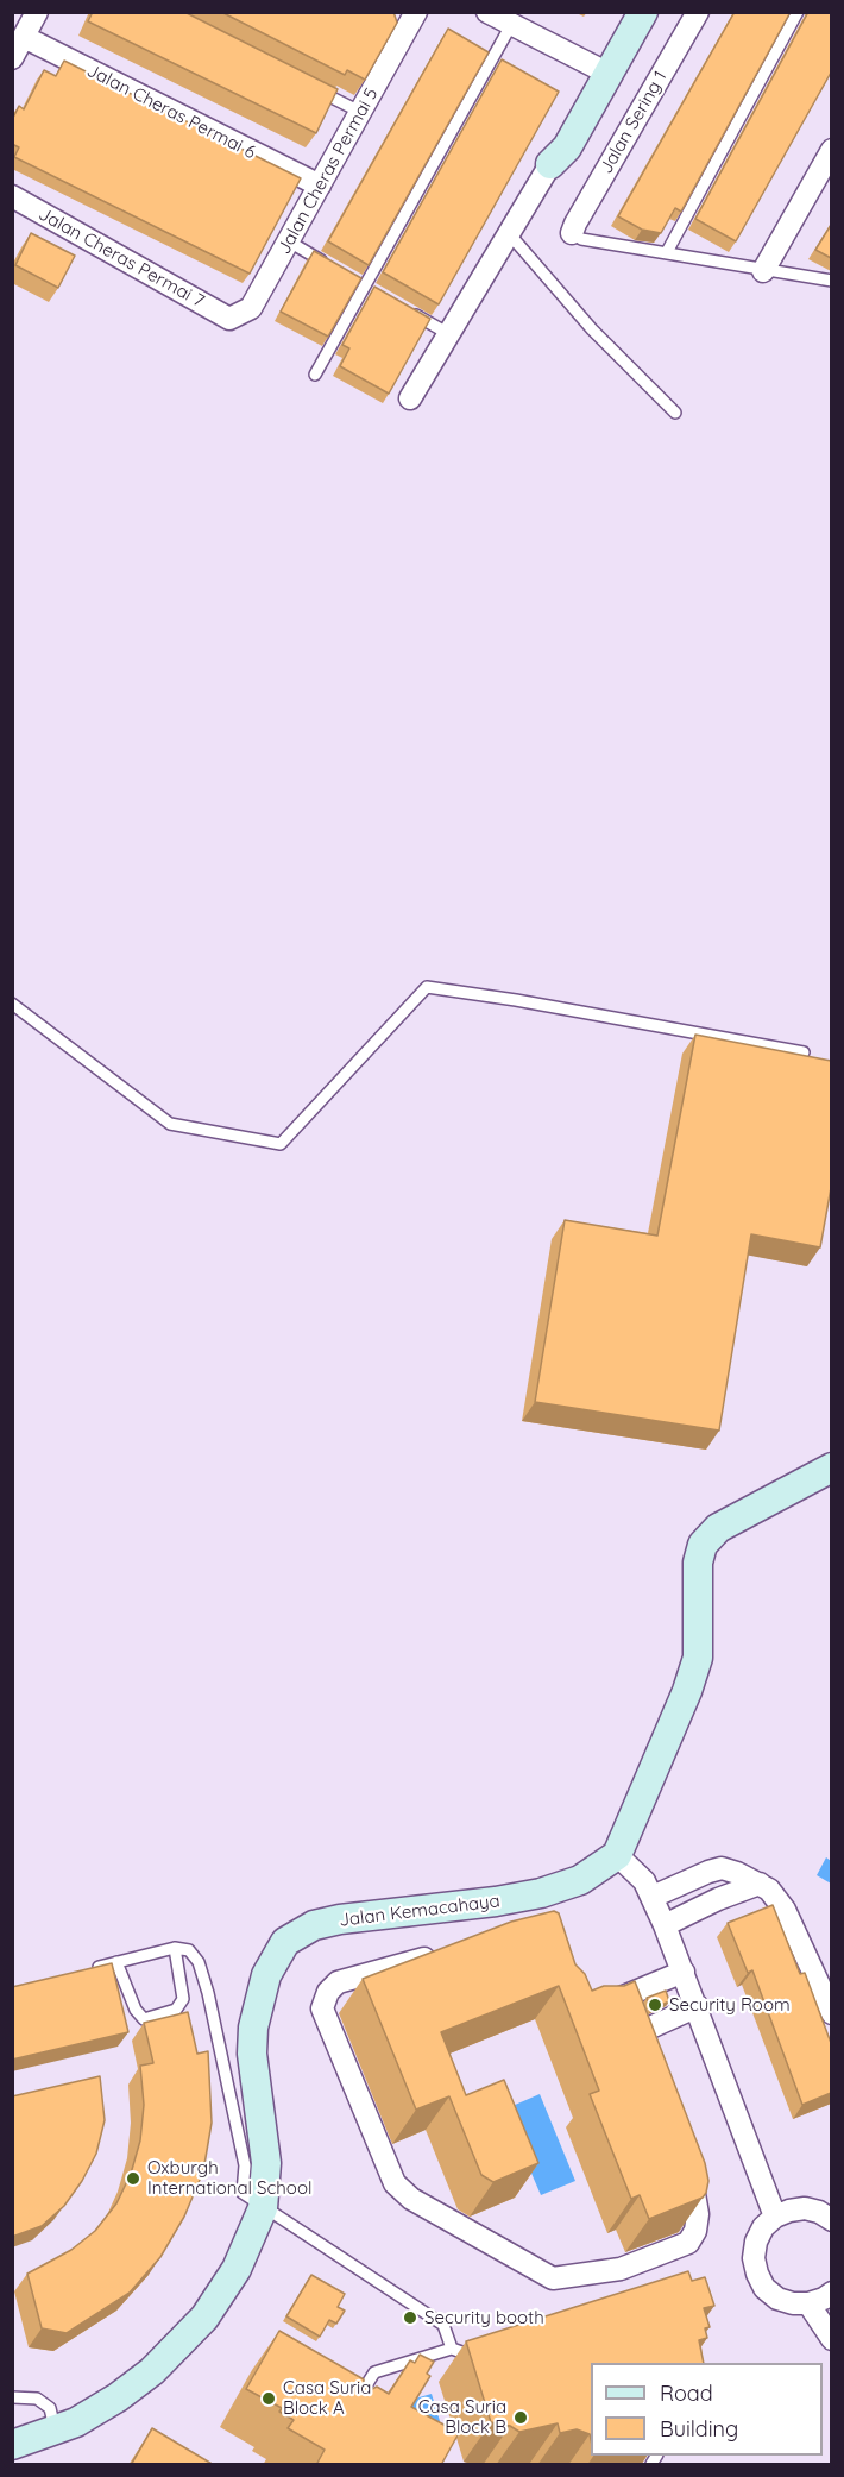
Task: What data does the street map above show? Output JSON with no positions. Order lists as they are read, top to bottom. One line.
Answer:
{"streets":{"street":["Jalan Cheras Permai 6","Jalan Sering 1","Jalan Cheras Permai 5","Jalan Cheras Permai 7","Jalan Kemacahaya"]},"crossings":[["Jalan Cheras Permai 6","Jalan Cheras Permai 5"],["Jalan Cheras Permai 5","Jalan Cheras Permai 7"]],"places":["Security Room","Oxburgh International School","Security booth","Casa Suria Block A","Casa Suria Block B"],"legend":["Road","Building"]}
